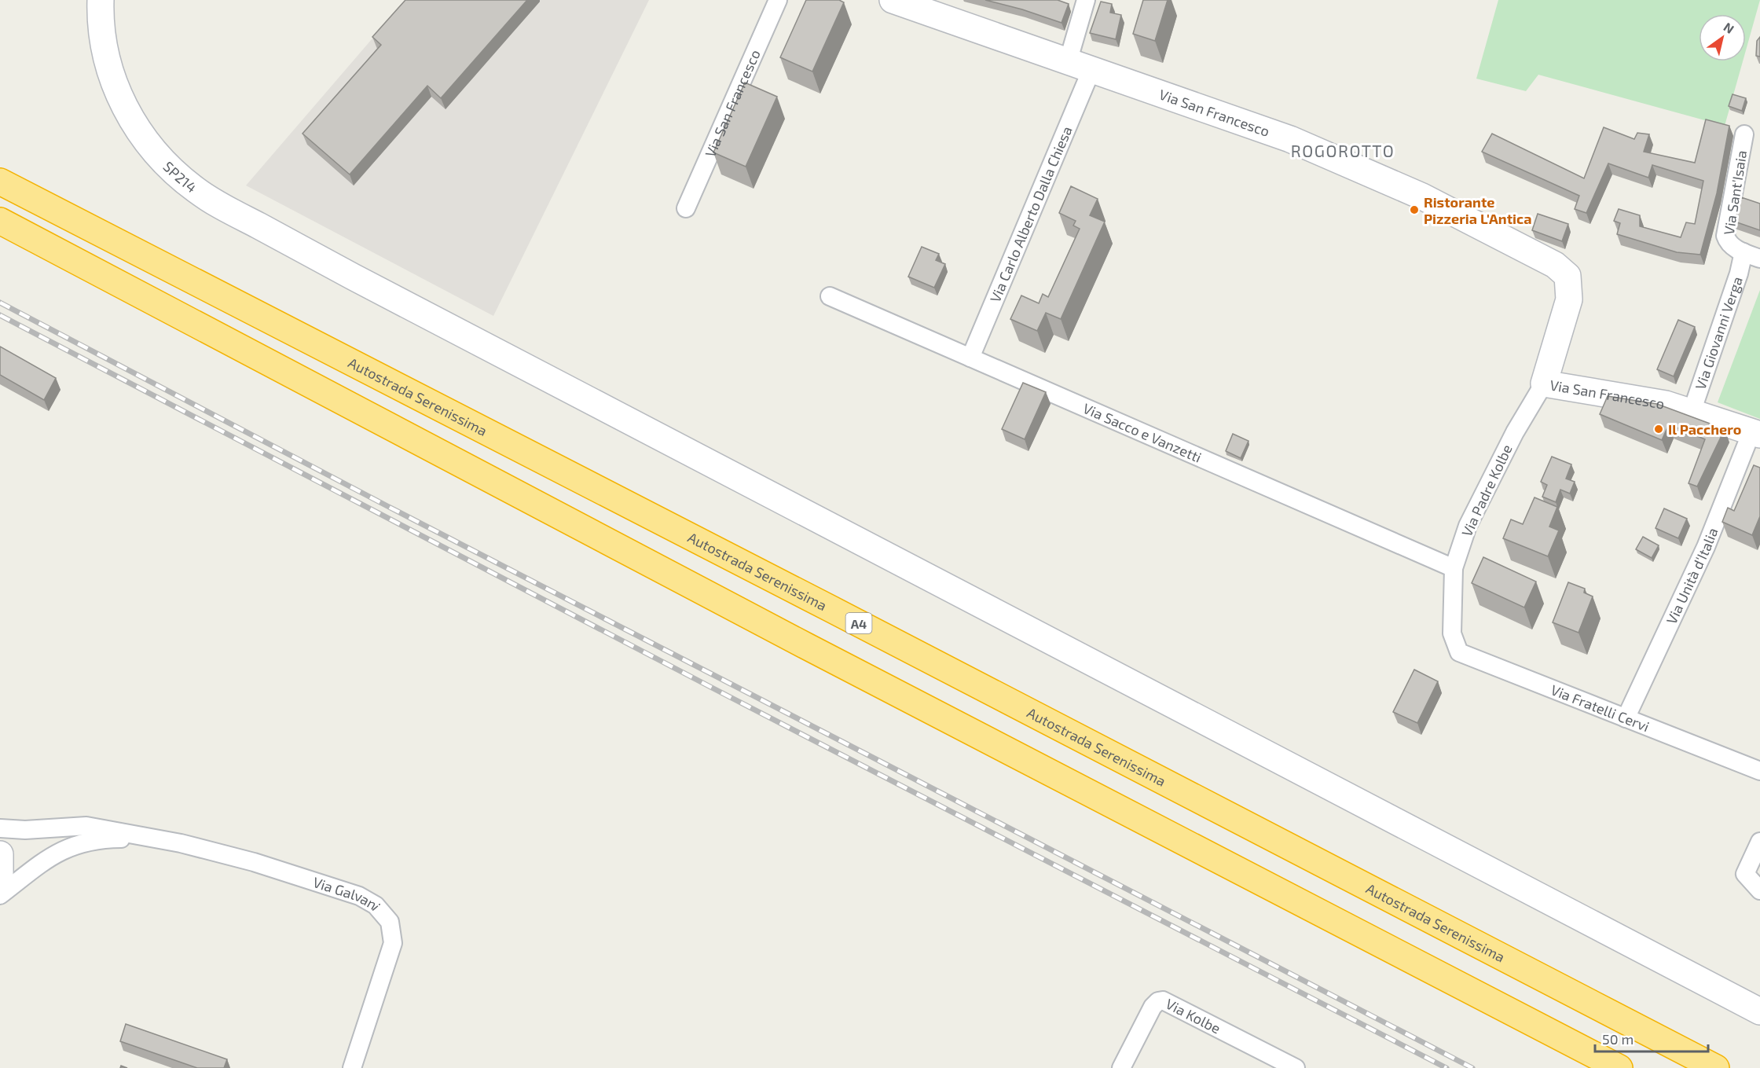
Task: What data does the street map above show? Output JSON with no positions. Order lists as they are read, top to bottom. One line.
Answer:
{"streets":{"highway":["Autostrada Serenissima","A4"],"street":["Via San Francesco","SP214","Via Sant'Isaia","Via Carlo Alberto Dalla Chiesa","Via Giovanni Verga","Via Sacco e Vanzetti","Via Padre Kolbe","Via Unità d'Italia","Via Fratelli Cervi","Via Galvani","Via Kolbe"]},"crossings":[["Via San Francesco","Via Carlo Alberto Dalla Chiesa"],["Via San Francesco","Via Giovanni Verga"],["Via San Francesco","Via Padre Kolbe"],["Via San Francesco","Via Unità d'Italia"],["Via Sant'Isaia","Via Giovanni Verga"],["Via Carlo Alberto Dalla Chiesa","Via Sacco e Vanzetti"],["Via Sacco e Vanzetti","Via Padre Kolbe"],["Via Padre Kolbe","Via Fratelli Cervi"],["Via Unità d'Italia","Via Fratelli Cervi"]],"districts":["ROGOROTTO"],"places":["Ristorante Pizzeria L'Antica","Il Pacchero"],"scale_bar":"50 m","north":"top right"}
